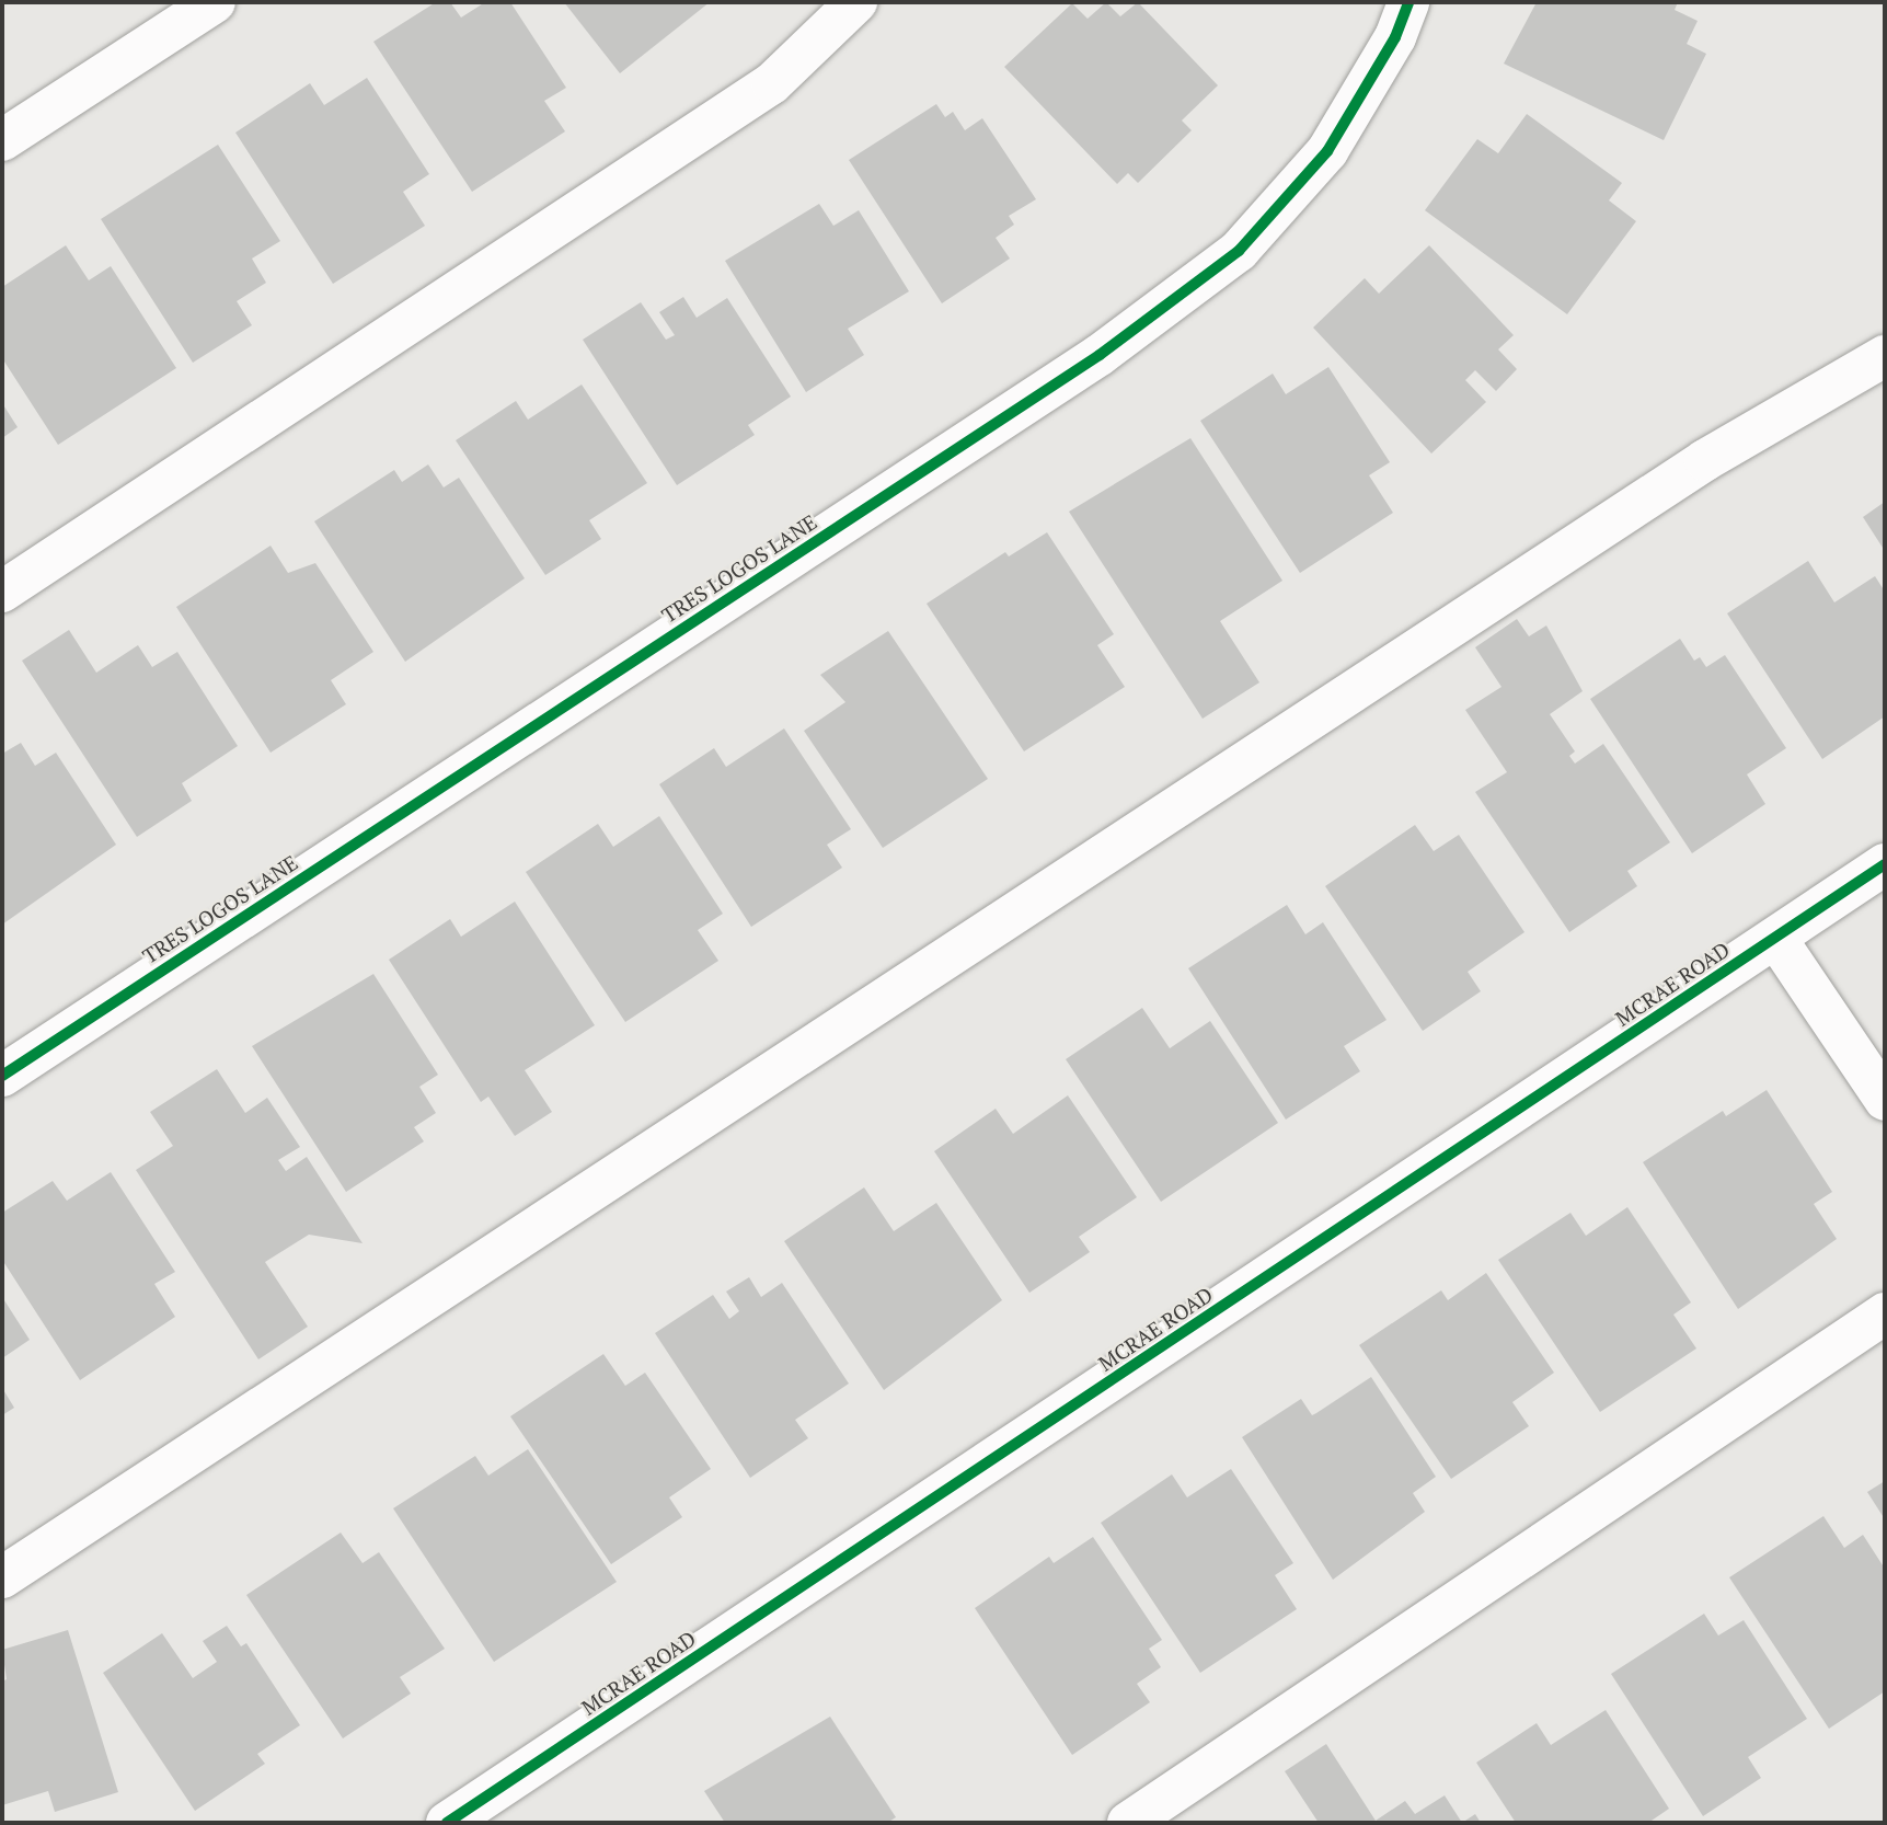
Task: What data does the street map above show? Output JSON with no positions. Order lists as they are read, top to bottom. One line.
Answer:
{"streets":{"street":["TRES LOGOS LANE","MCRAE ROAD"]}}
